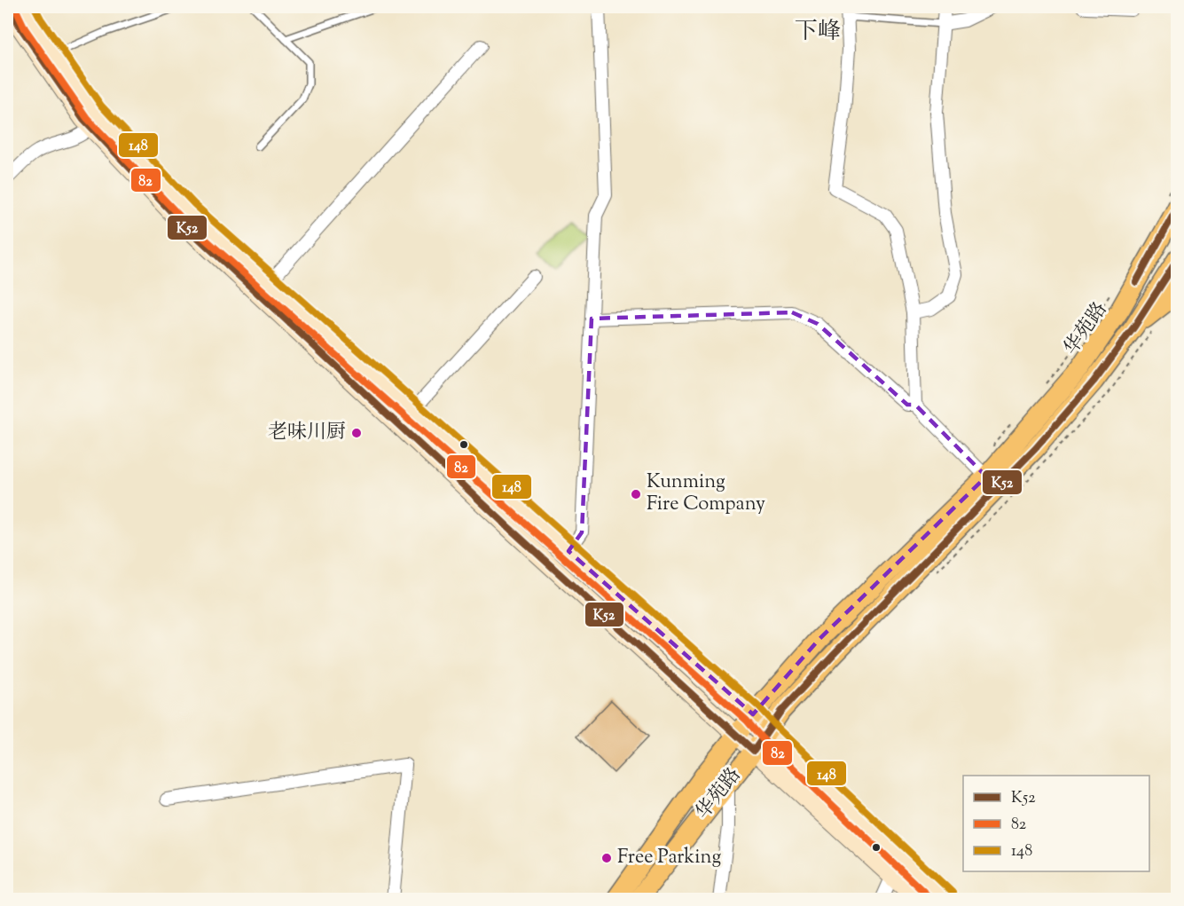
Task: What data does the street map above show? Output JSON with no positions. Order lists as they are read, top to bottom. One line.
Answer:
{"streets":{"main road":["华苑路"]},"districts":["下峰"],"places":["老味川厨","Kunming Fire Company","Free Parking"],"lines":["transit line K52","transit line 148","transit line 82"],"legend":["K52","82","148"]}
